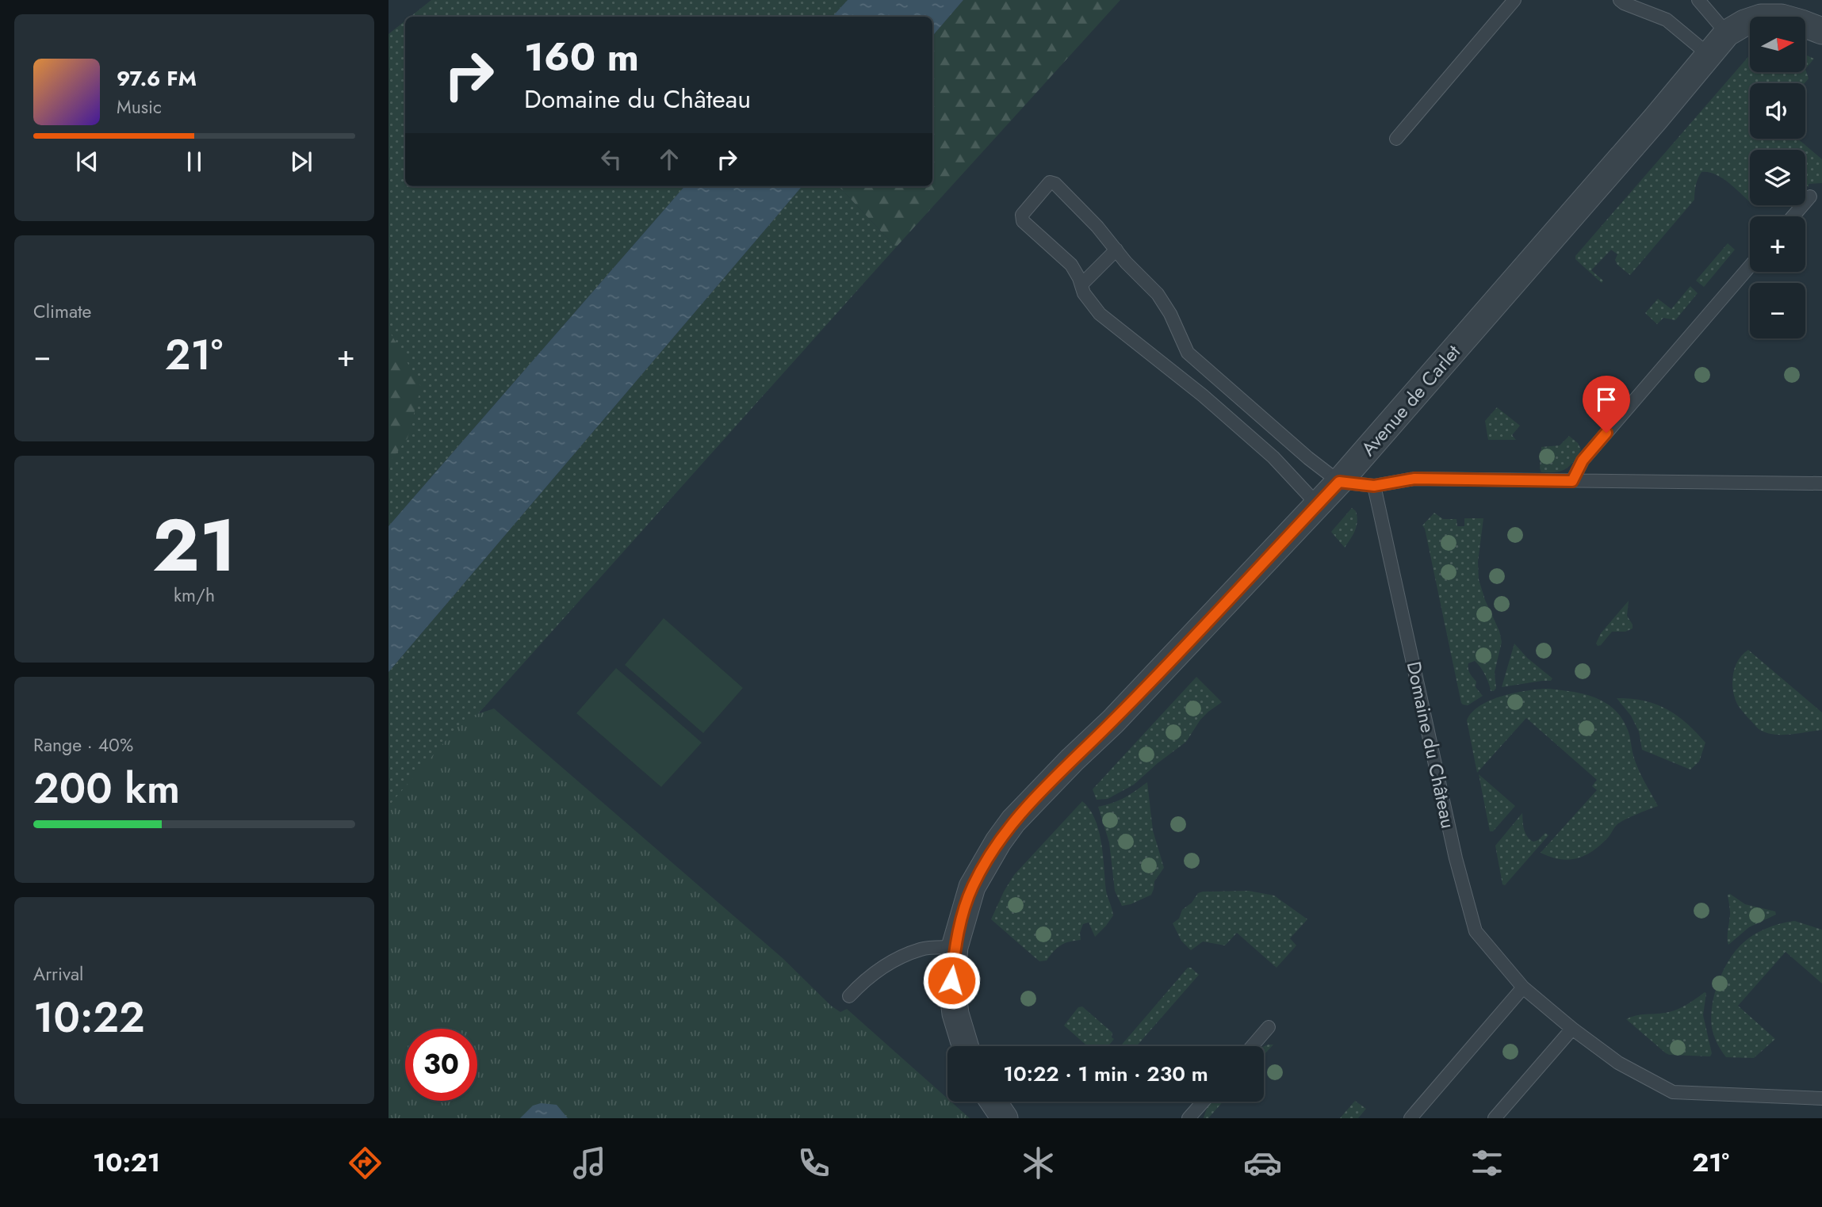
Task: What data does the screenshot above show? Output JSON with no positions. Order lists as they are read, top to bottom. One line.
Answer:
{"streets":{"street":["Avenue de Carlet"],"lane":["Domaine du Château"]},"north":"right","page":{"map_buttons":["+","−"],"turn":["160 m","Domaine du Château"],"song":["97.6 FM","Music"],"tile":["Climate",["21","km/h"],["Range · 40%","200 km"],["Arrival","10:22"]],"heat":["−","21°","+"],"limit":"30","trip":"10:22 · 1 min · 230 m","tabs":["10:21","21°"]}}
